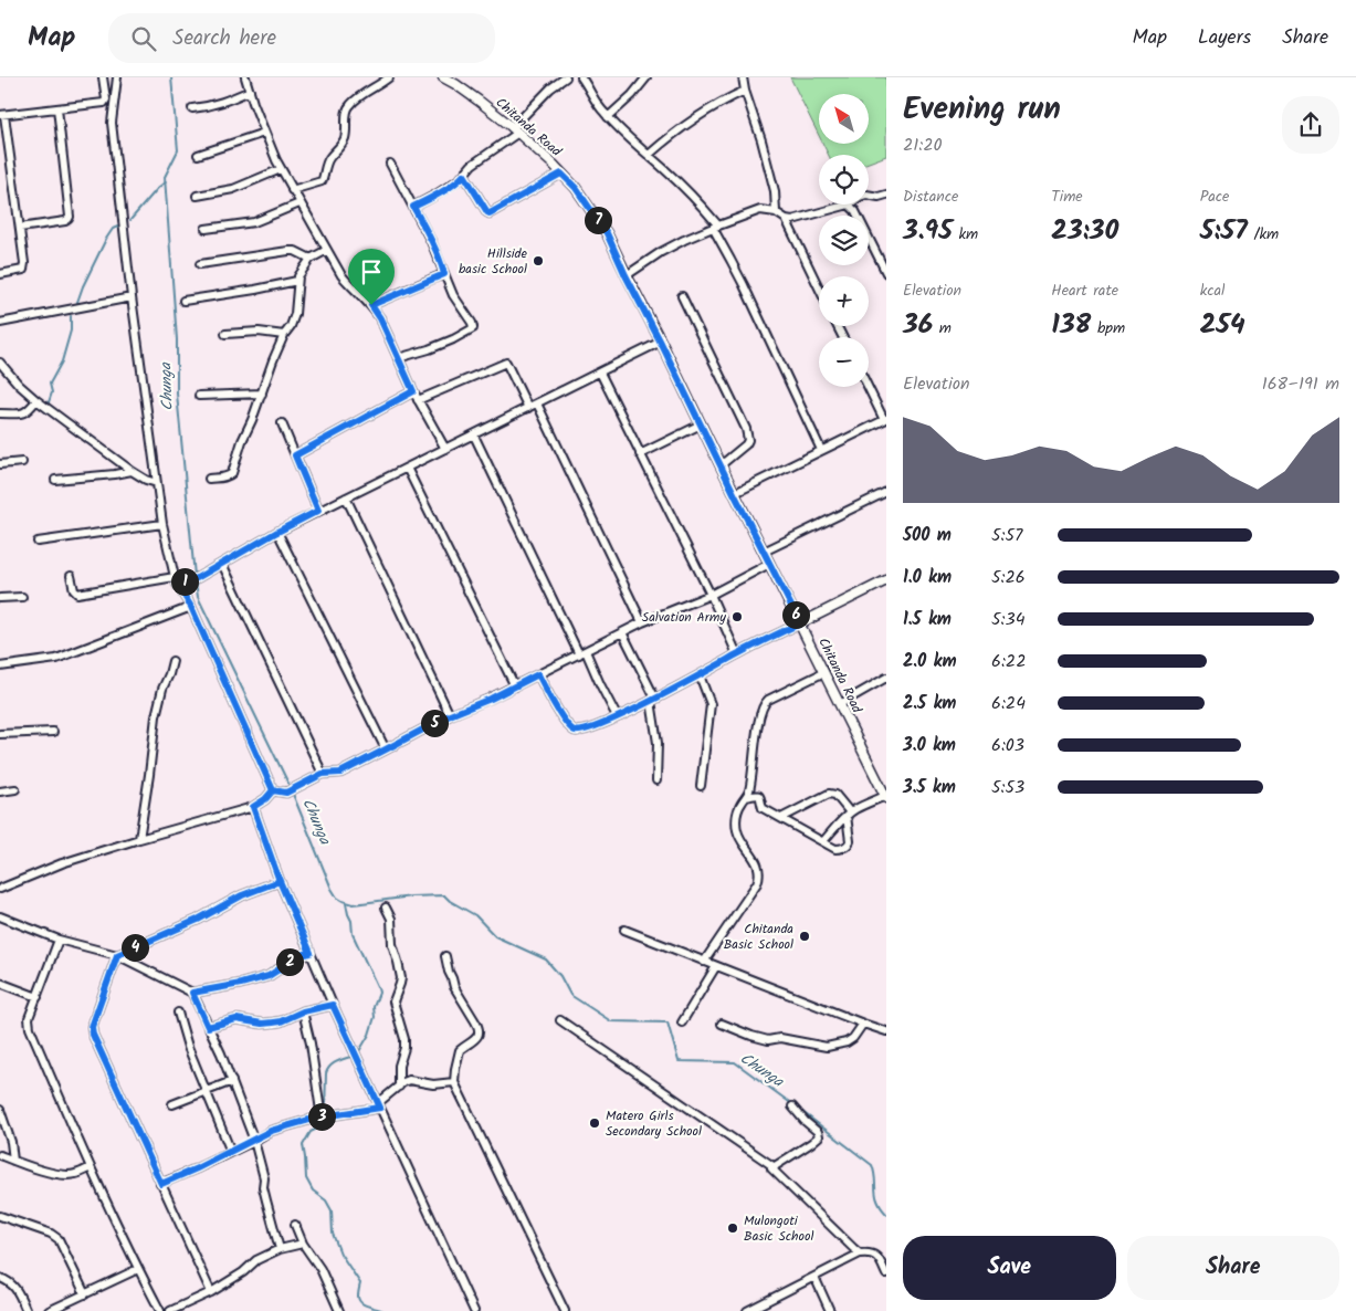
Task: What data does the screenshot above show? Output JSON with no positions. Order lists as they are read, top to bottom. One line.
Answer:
{"streets":{"street":["Chitanda Road"]},"water":["Chunga"],"places":["Hillside basic School","Salvation Army","Chitanda Basic School","Matero Girls Secondary School","Mulongoti Basic School"],"north":"top left","page":{"header":"Map","search":"Search here","nav":["Map","Layers","Share"],"heading":["Evening run","21:20"],"map_buttons":["+","−"],"stats":[["Distance","3.95 km"],["Time","23:30"],["Pace","5:57 /km"],["Elevation","36 m"],["Heart rate","138 bpm"],["kcal","254"]],"pins":["7","1","6","5","4","2","3"],"chart":["Elevation","168–191 m"],"list":[{"name":"500 m","note":"5:57"},{"name":"1.0 km","note":"5:26"},{"name":"1.5 km","note":"5:34"},{"name":"2.0 km","note":"6:22"},{"name":"2.5 km","note":"6:24"},{"name":"3.0 km","note":"6:03"},{"name":"3.5 km","note":"5:53"}],"buttons":["Save","Share"]}}
